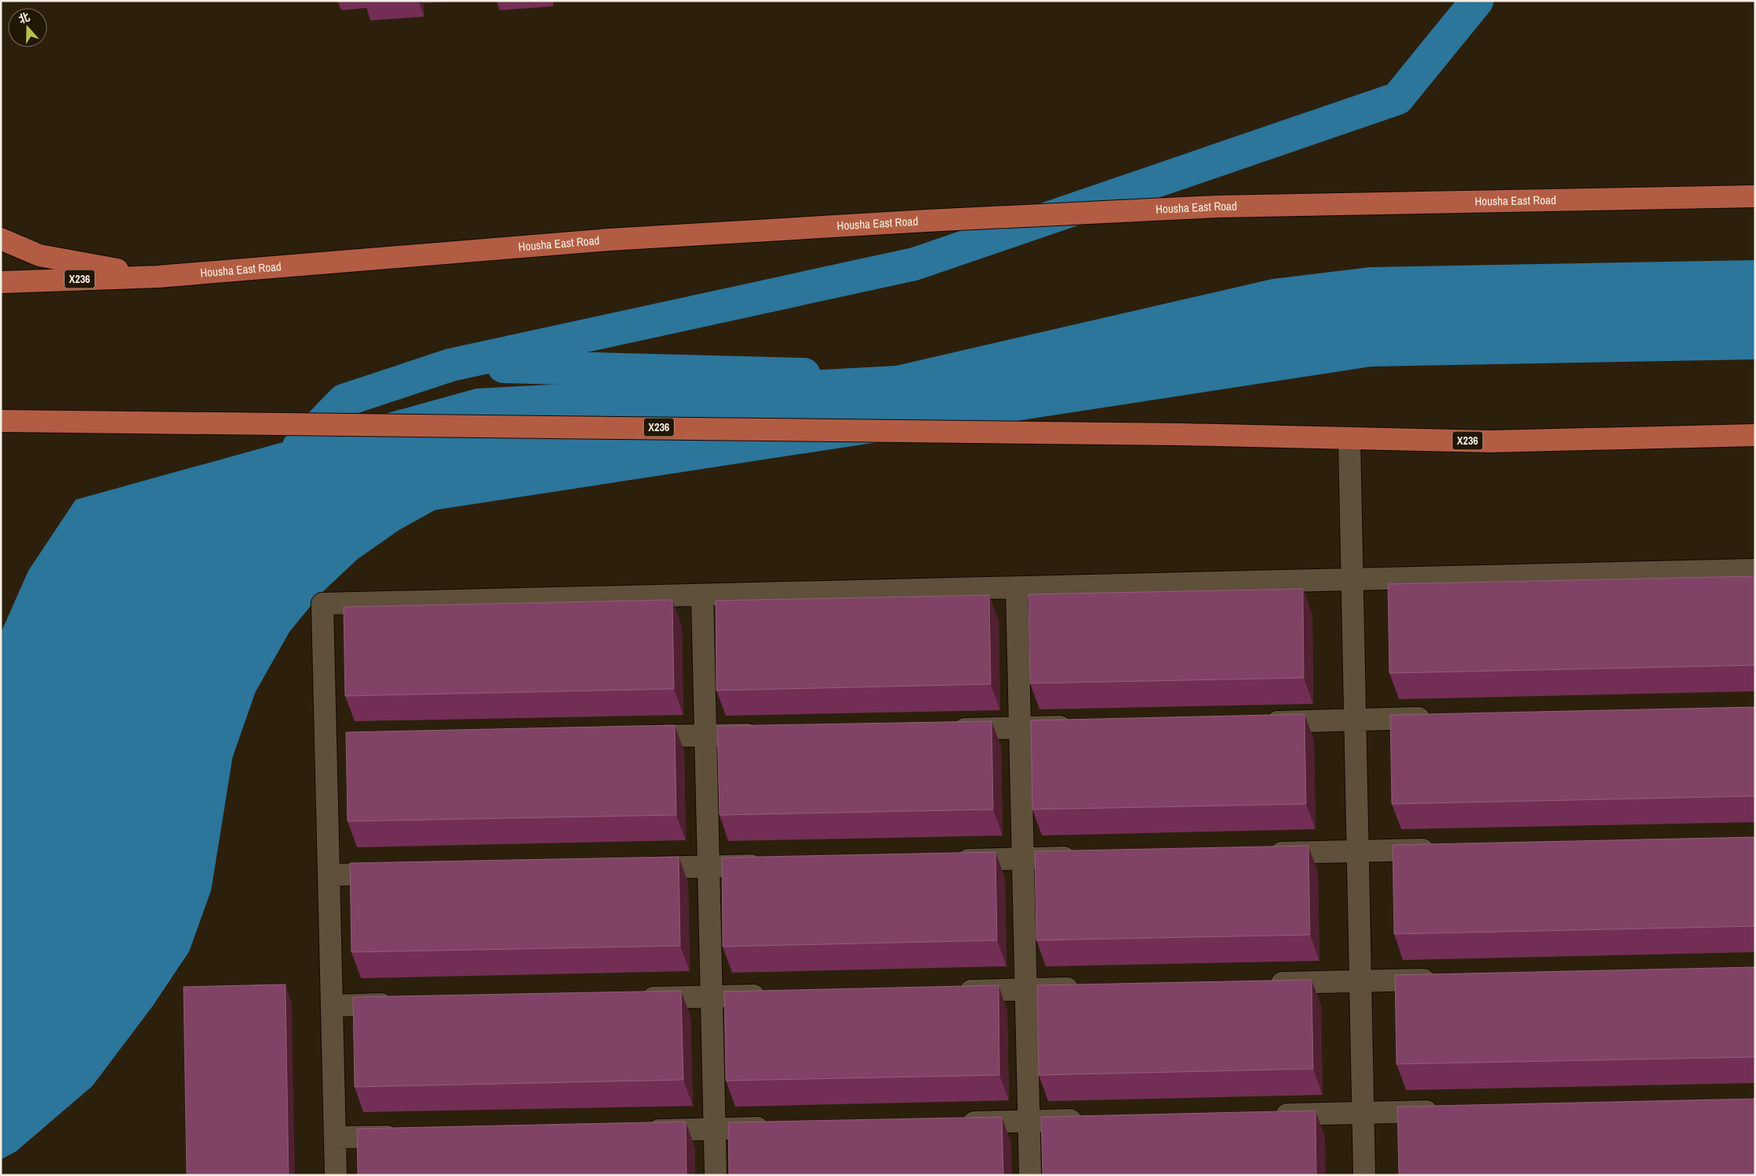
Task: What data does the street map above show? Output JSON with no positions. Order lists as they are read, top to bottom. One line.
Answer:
{"streets":{"main road":["Housha East Road","X236"]},"north":"top"}
